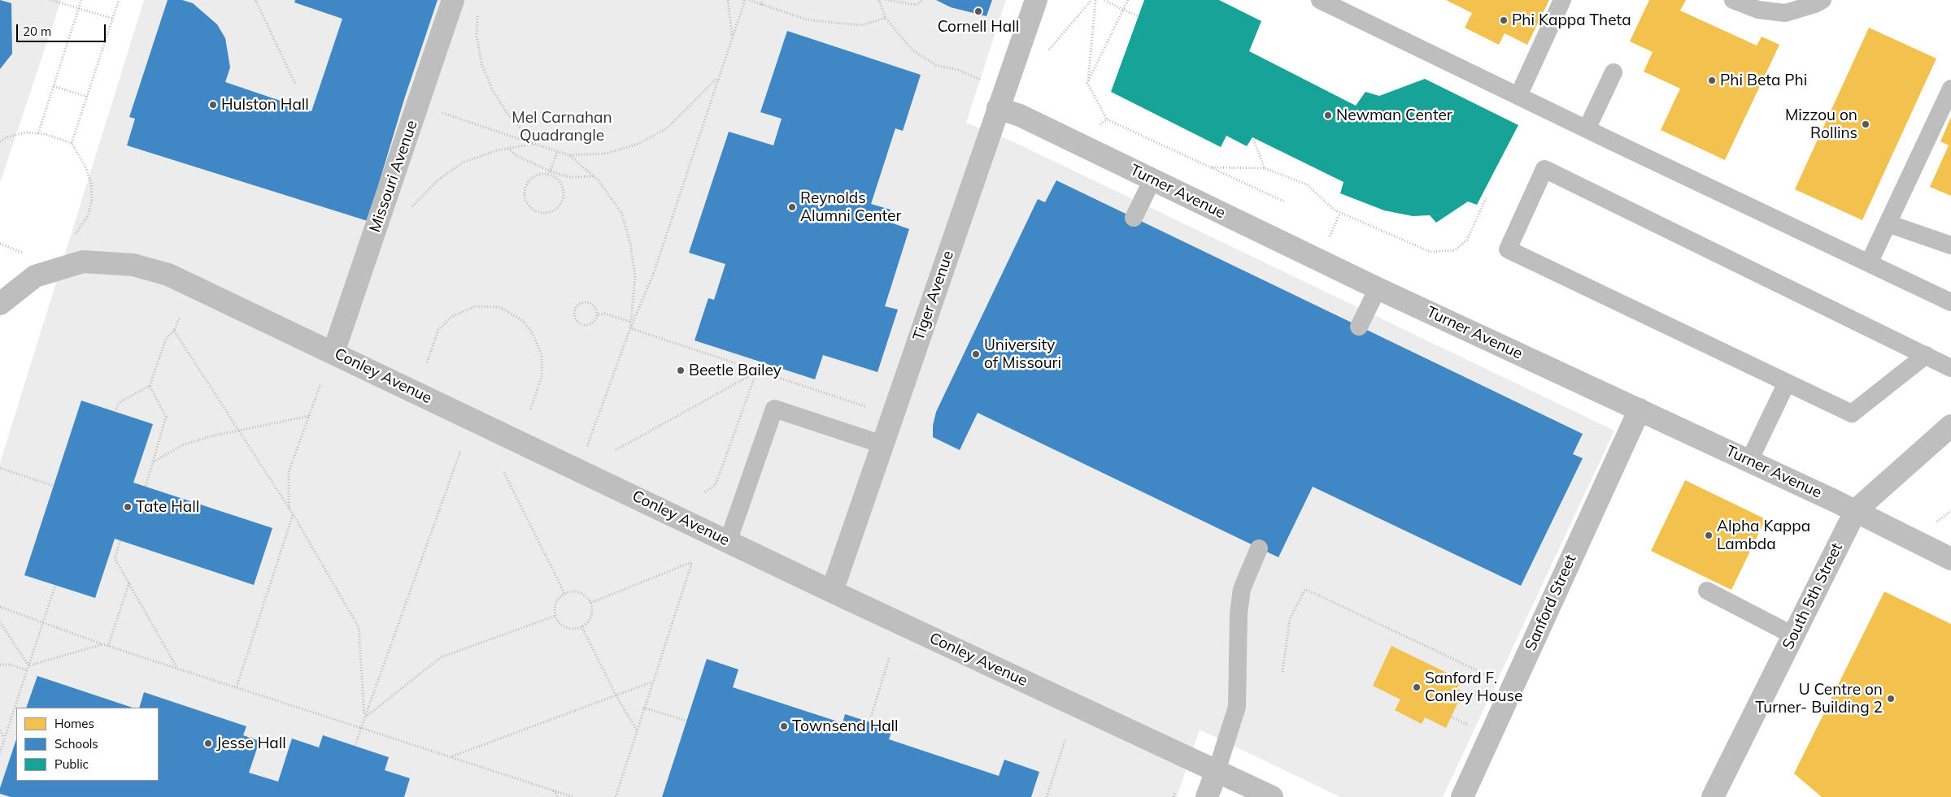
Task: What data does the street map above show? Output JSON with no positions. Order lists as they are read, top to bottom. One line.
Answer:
{"streets":{"street":["Missouri Avenue","Turner Avenue","Tiger Avenue","Conley Avenue","South 5th Street","Sanford Street"]},"crossings":[["Missouri Avenue","Conley Avenue"],["Turner Avenue","Tiger Avenue"],["Turner Avenue","South 5th Street"],["Turner Avenue","Sanford Street"],["Tiger Avenue","Conley Avenue"]],"parks":["Mel Carnahan Quadrangle"],"places":["Cornell Hall","Phi Kappa Theta","Phi Beta Phi","Hulston Hall","Newman Center","Mizzou on Rollins","Reynolds Alumni Center","University of Missouri","Beetle Bailey","Tate Hall","Alpha Kappa Lambda","Sanford F. Conley House","U Centre on Turner- Building 2","Townsend Hall","Jesse Hall"],"legend":["Homes","Schools","Public"],"scale_bar":"20 m"}
